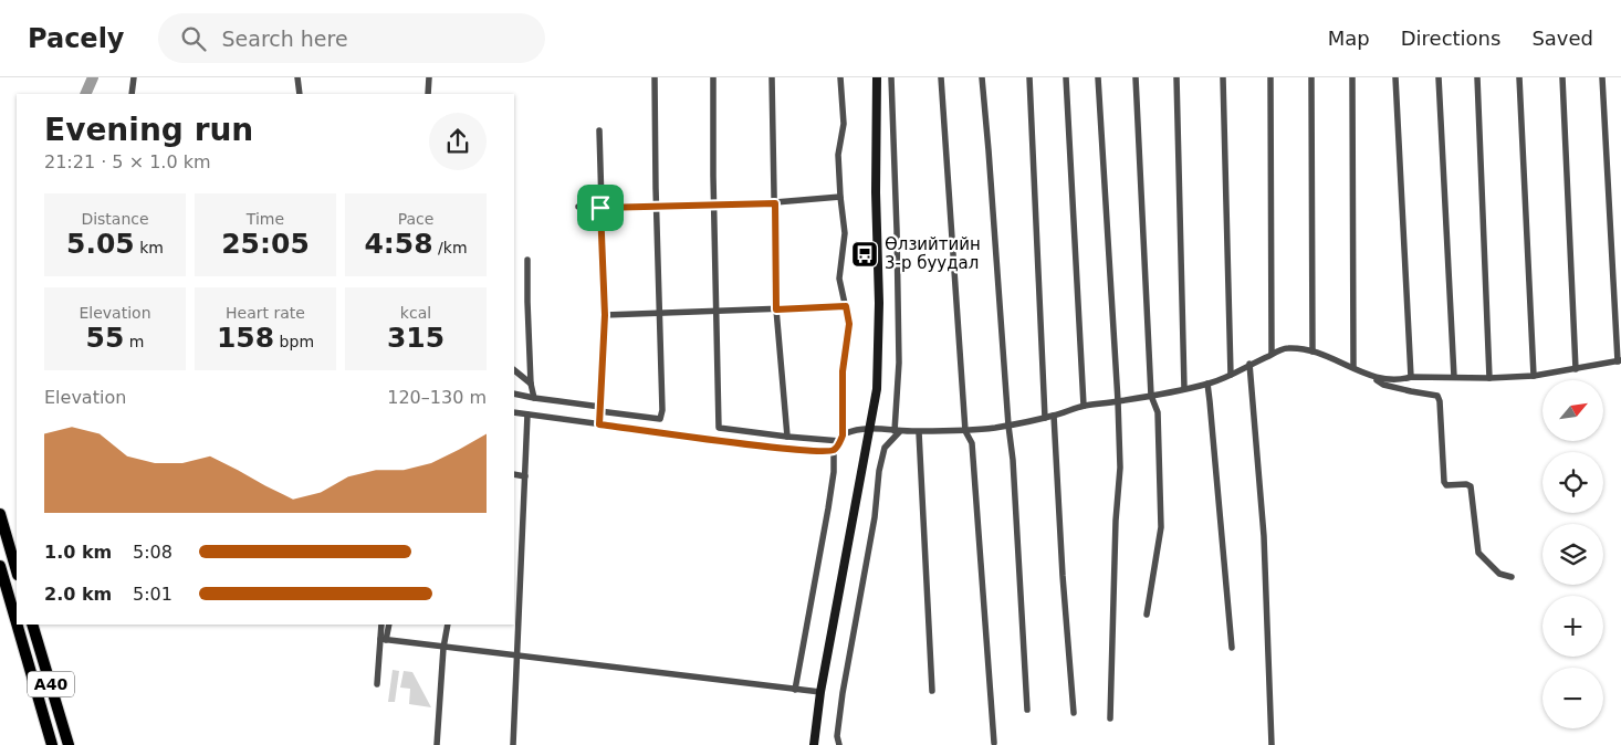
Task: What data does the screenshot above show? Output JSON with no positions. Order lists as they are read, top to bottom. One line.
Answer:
{"streets":{"highway":["A40"]},"places":{"bus stop":["Өлзийтийн 3-р буудал"]},"north":"top right","page":{"header":"Pacely","search":"Search here","nav":["Map","Directions","Saved"],"heading":["Evening run","21:21 · 5 × 1.0 km"],"stats":[["Distance","5.05 km"],["Time","25:05"],["Pace","4:58 /km"],["Elevation","55 m"],["Heart rate","158 bpm"],["kcal","315"]],"chart":["Elevation","120–130 m"],"map_buttons":["+","−"],"list":[{"name":"1.0 km","note":"5:08"},{"name":"2.0 km","note":"5:01"}]}}
